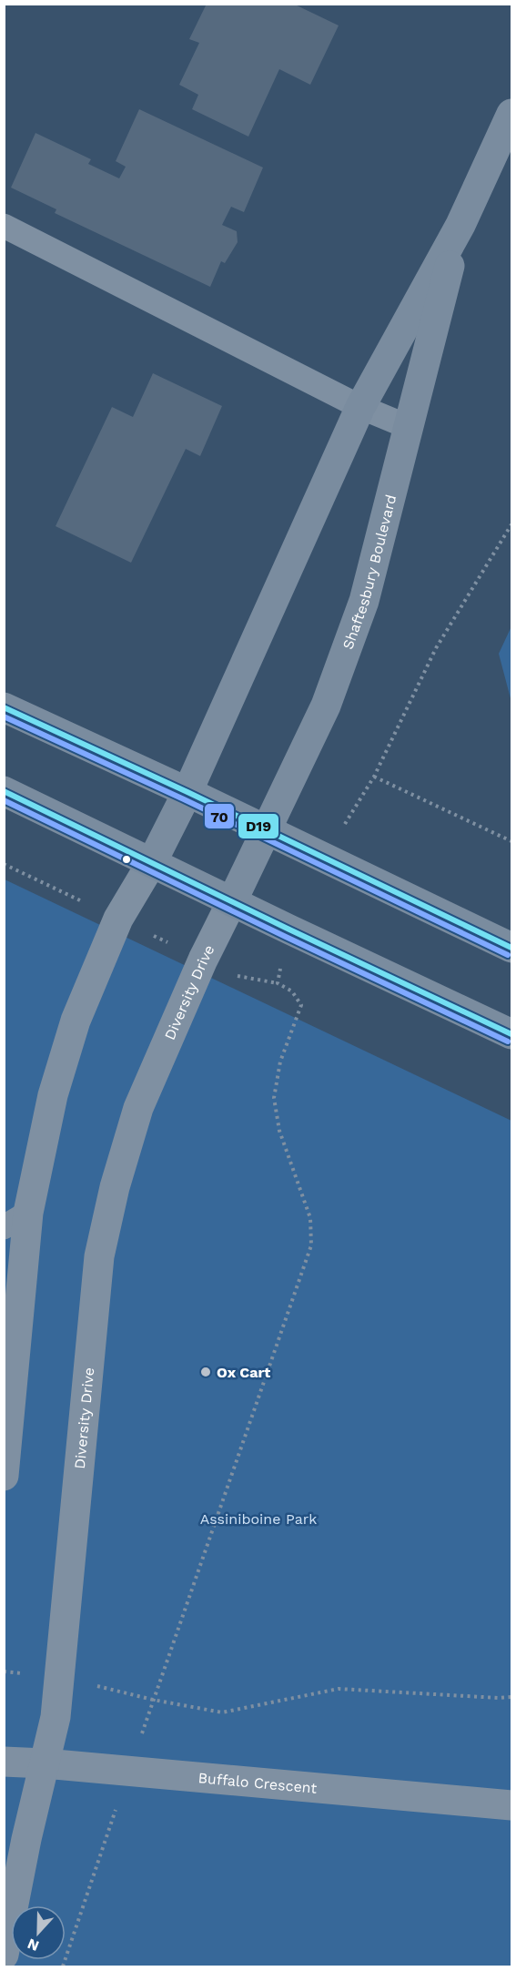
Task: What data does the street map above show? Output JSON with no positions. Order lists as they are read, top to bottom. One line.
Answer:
{"streets":{"street":["Shaftesbury Boulevard","Diversity Drive","Buffalo Crescent"]},"crossings":[["Shaftesbury Boulevard","Diversity Drive"],["Diversity Drive","Buffalo Crescent"]],"parks":["Assiniboine Park"],"places":["Ox Cart"],"lines":["transit line D19","transit line 70"],"north":"bottom"}
